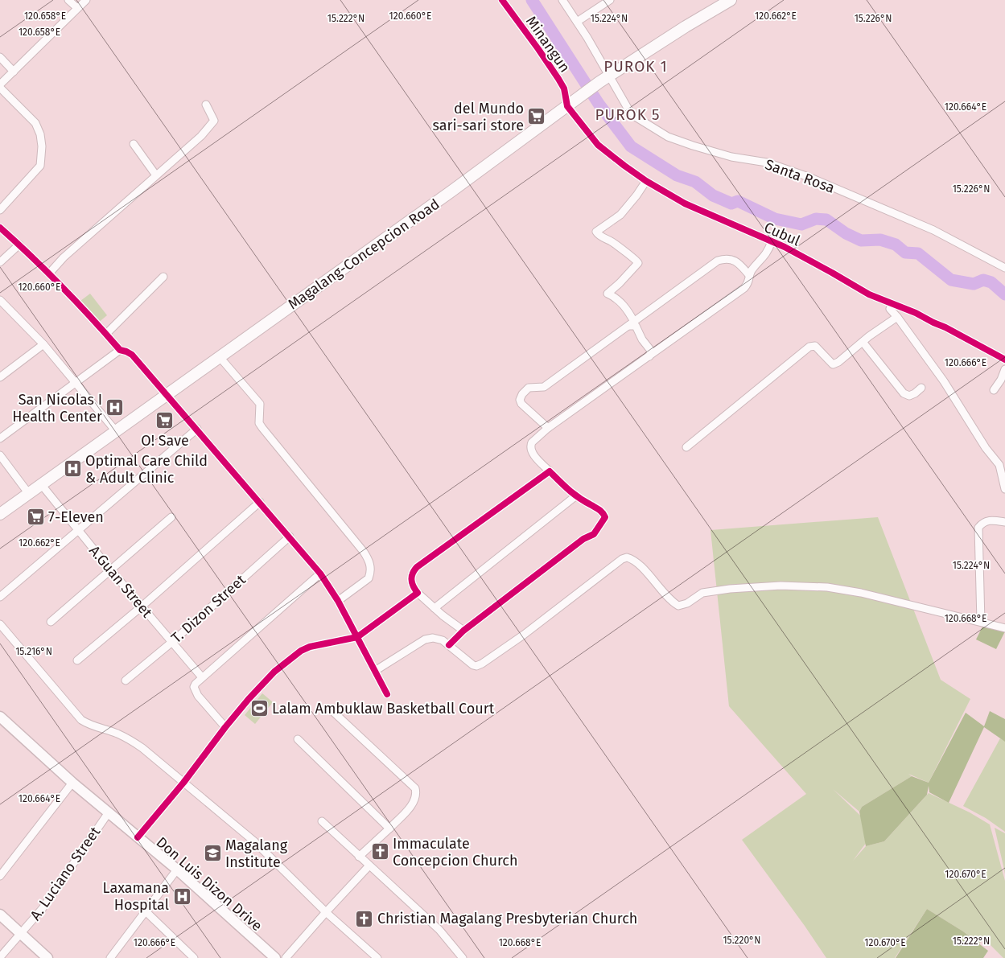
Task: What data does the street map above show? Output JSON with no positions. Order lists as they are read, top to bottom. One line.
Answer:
{"streets":{"main road":["Magalang-Concepcion Road"],"street":["Minangun","Santa Rosa","Cubul","A.Guan Street","T. Dizon Street","A. Luciano Street","Don Luis Dizon Drive"]},"crossings":[["Minangun","Cubul"],["Minangun","Magalang-Concepcion Road"],["Santa Rosa","Magalang-Concepcion Road"],["Cubul","Magalang-Concepcion Road"],["Magalang-Concepcion Road","A.Guan Street"],["A.Guan Street","T. Dizon Street"],["A. Luciano Street","Don Luis Dizon Drive"]],"districts":["PUROK 1","PUROK 5"],"places":{"supermarket":["del Mundo sari-sari store","O! Save","7-Eleven"],"hospital":["San Nicolas I Health Center","Optimal Care Child & Adult Clinic","Laxamana Hospital"],"sports":["Lalam Ambuklaw Basketball Court"],"church":["Immaculate Concepcion Church","Christian Magalang Presbyterian Church"],"school or university":["Magalang Institute"]},"coordinates":["120.660°E","120.662°E","120.658°E","15.222°N","15.224°N","15.226°N","120.664°E","120.666°E","120.668°E","15.216°N","120.670°E","15.220°N"]}
